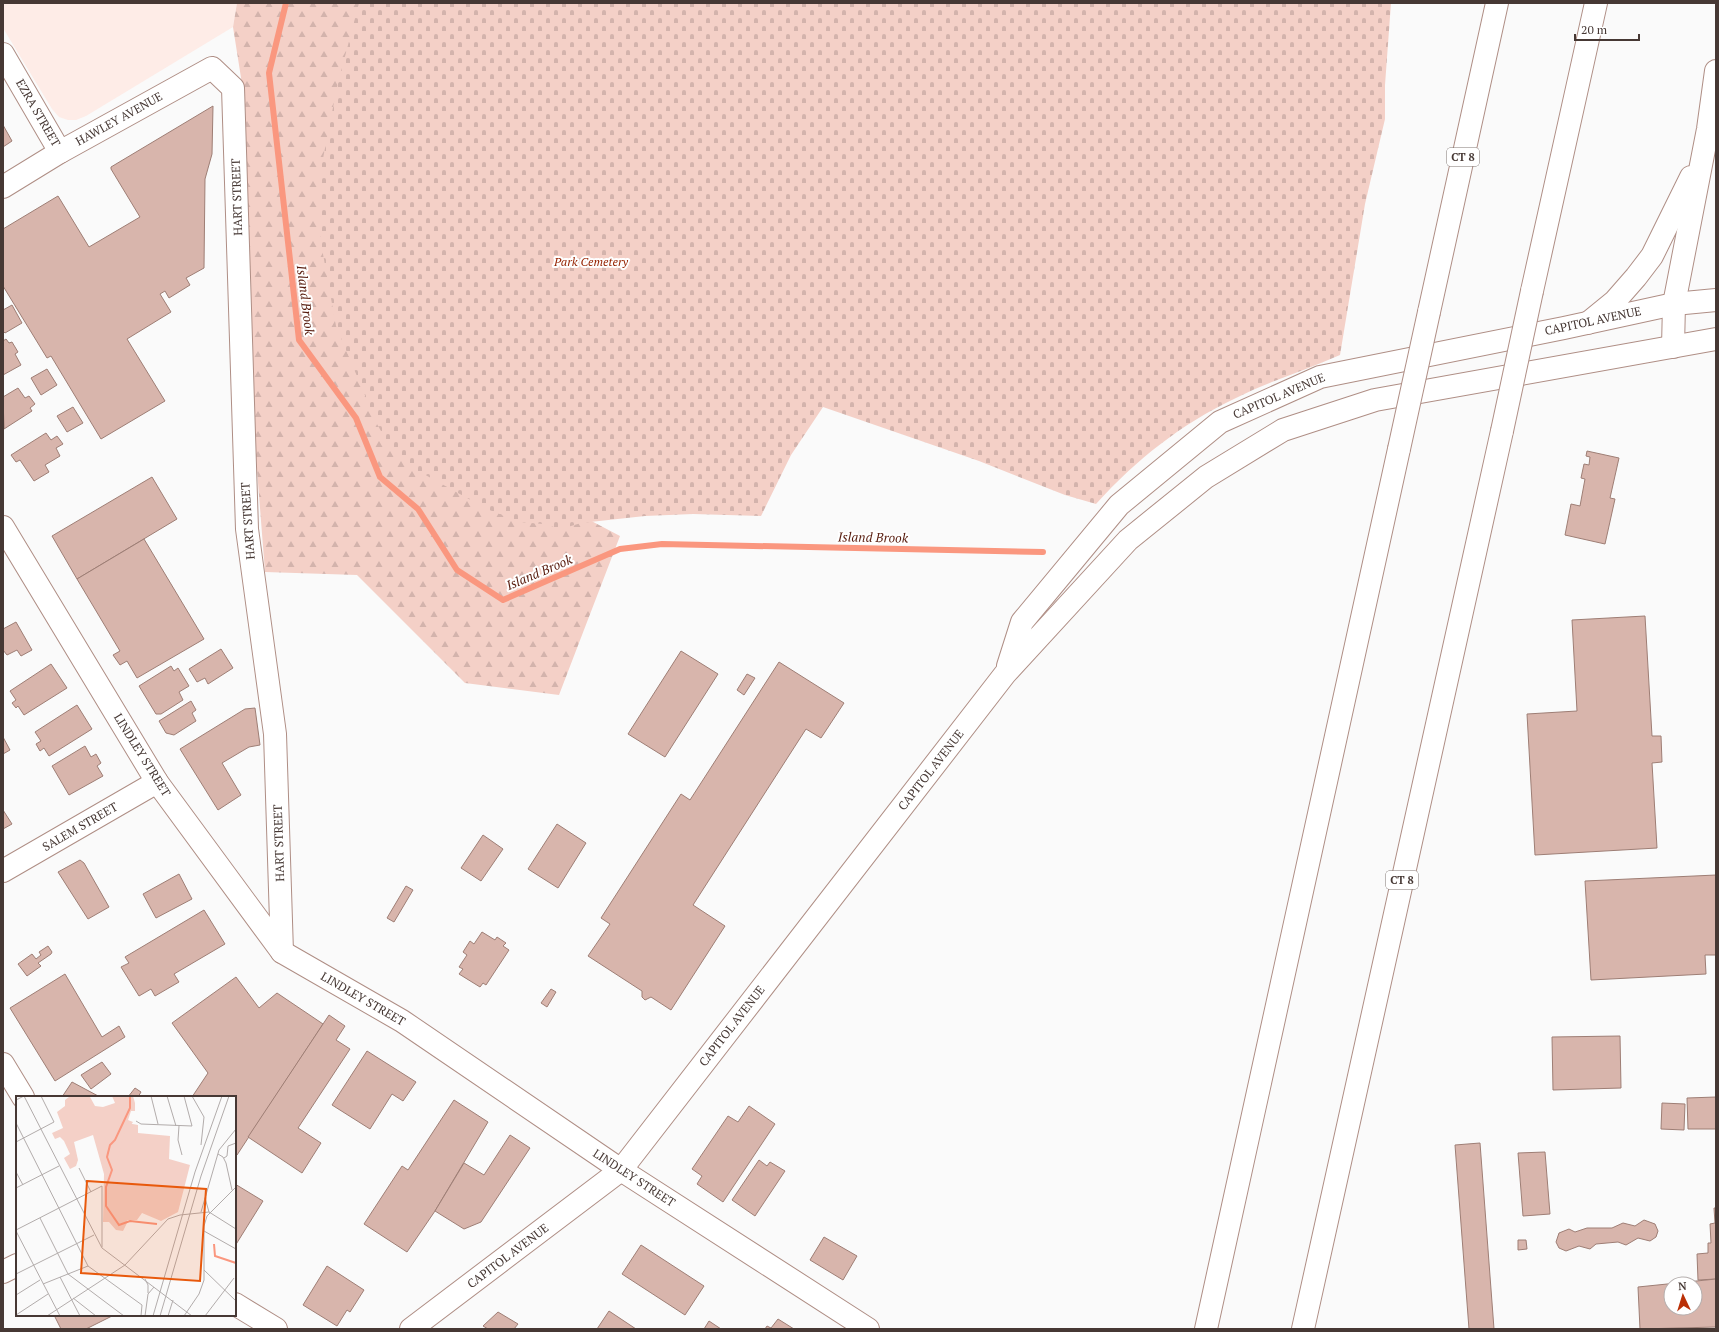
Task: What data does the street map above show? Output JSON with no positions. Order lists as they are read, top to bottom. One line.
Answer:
{"streets":{"main road":["EZRA STREET","HAWLEY AVENUE","CT 8","HART STREET","CAPITOL AVENUE","LINDLEY STREET","SALEM STREET"]},"crossings":[["EZRA STREET","HAWLEY AVENUE"],["HAWLEY AVENUE","HART STREET"],["HART STREET","LINDLEY STREET"],["CAPITOL AVENUE","LINDLEY STREET"],["LINDLEY STREET","SALEM STREET"]],"water":["Island Brook"],"parks":["Park Cemetery"],"scale_bar":"20 m","north":"top"}
